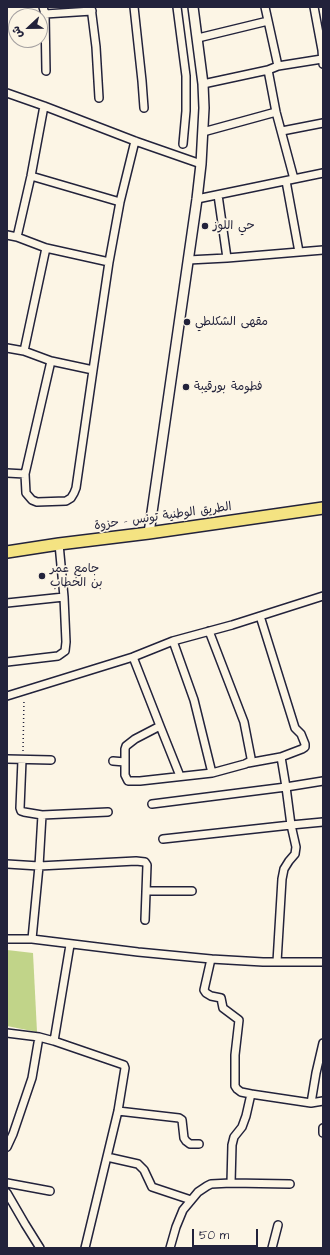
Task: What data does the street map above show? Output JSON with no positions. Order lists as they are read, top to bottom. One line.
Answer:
{"streets":{"main road":["الطريق الوطنية تونس - حزوة"]},"places":["حي اللوز","مقهى الشكلطي","فطومة بورقيبة","جامع عمر بن الخطاب"],"scale_bar":"50 m","north":"left"}
